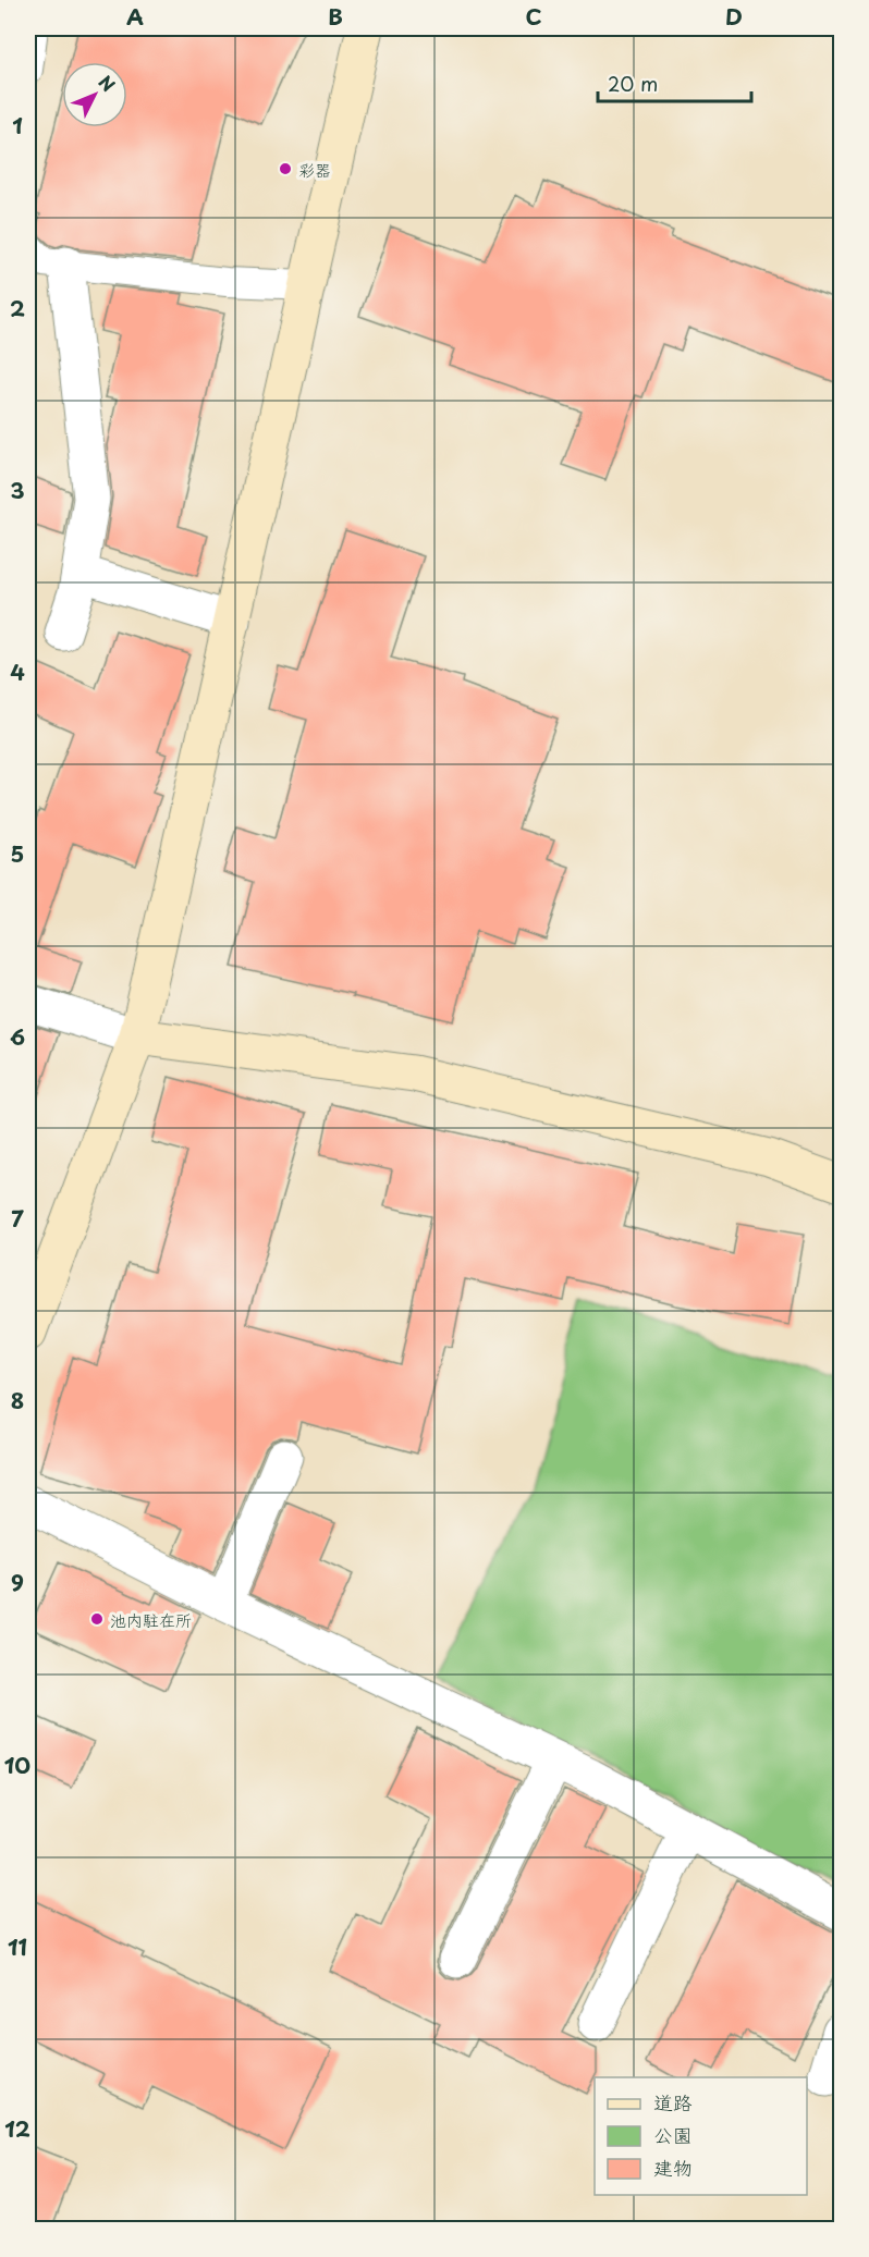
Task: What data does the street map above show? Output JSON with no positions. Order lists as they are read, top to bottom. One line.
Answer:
{"places":["彩器","池内駐在所"],"legend":["道路","公園","建物"],"scale_bar":"20 m","north":"top right","grid":{"columns":["A","B","C","D"],"rows":["1","2","3","4","5","6","7","8","9","10","11","12"]}}
